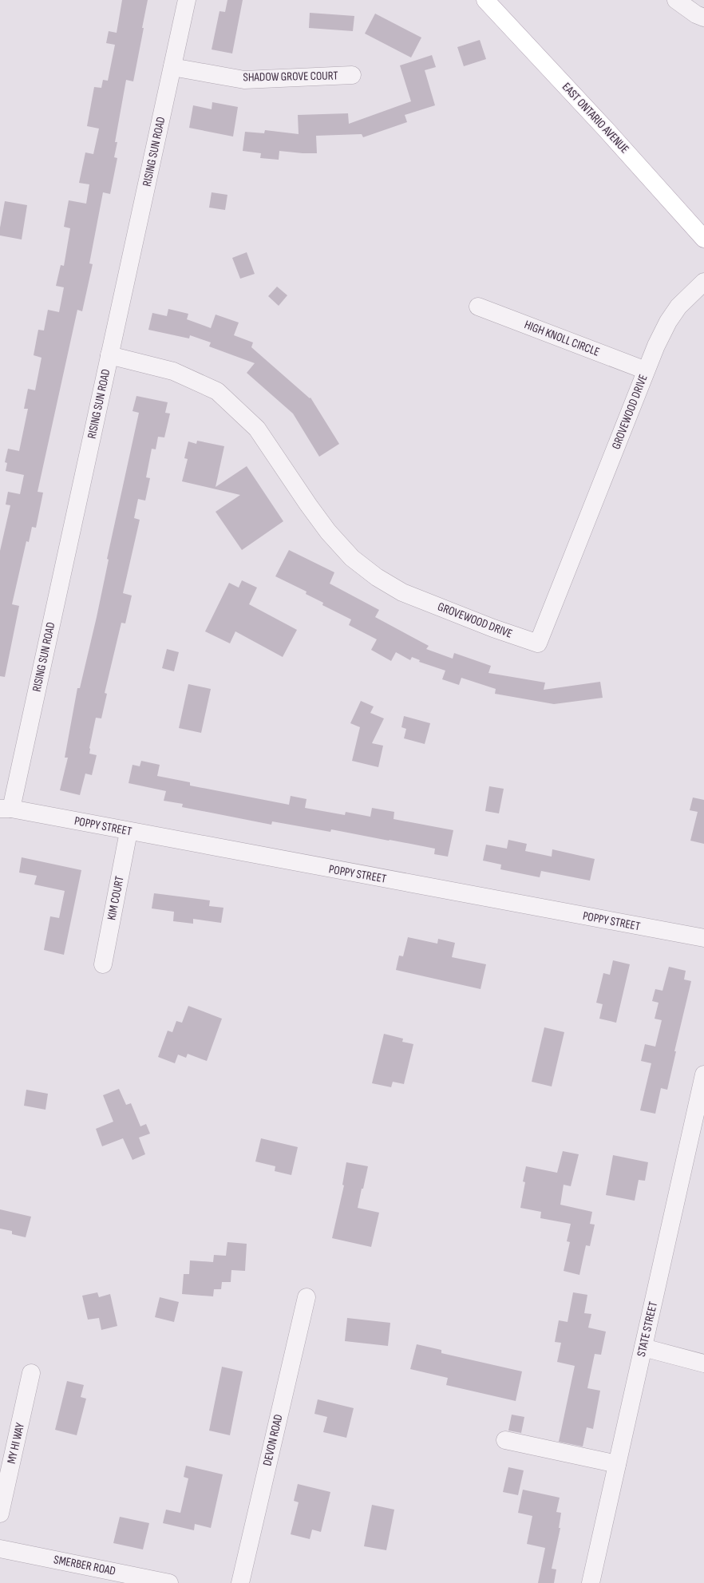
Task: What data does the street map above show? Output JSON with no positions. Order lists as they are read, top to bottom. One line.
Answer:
{"streets":{"main road":["EAST ONTARIO AVENUE"],"street":["SHADOW GROVE COURT","RISING SUN ROAD","HIGH KNOLL CIRCLE","GROVEWOOD DRIVE","POPPY STREET","KIM COURT","STATE STREET","DEVON ROAD","MY HI WAY","SMERBER ROAD"]},"crossings":[["SHADOW GROVE COURT","RISING SUN ROAD"],["RISING SUN ROAD","GROVEWOOD DRIVE"],["RISING SUN ROAD","POPPY STREET"],["HIGH KNOLL CIRCLE","GROVEWOOD DRIVE"],["POPPY STREET","KIM COURT"]]}
